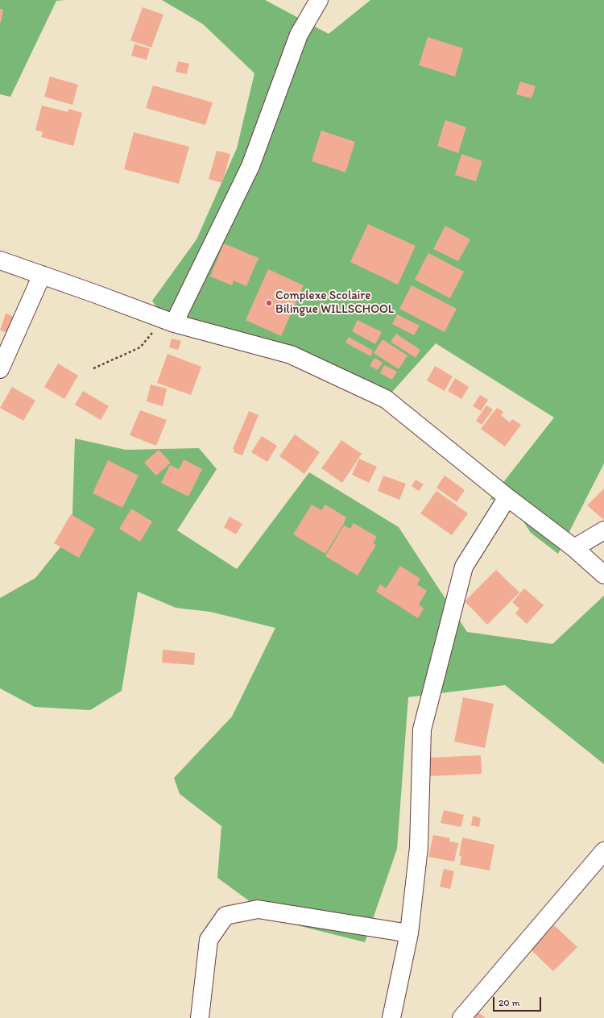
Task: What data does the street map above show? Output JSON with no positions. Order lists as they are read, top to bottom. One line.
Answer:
{"places":["Complexe Scolaire Bilingue WILLSCHOOL"],"scale_bar":"20 m"}
